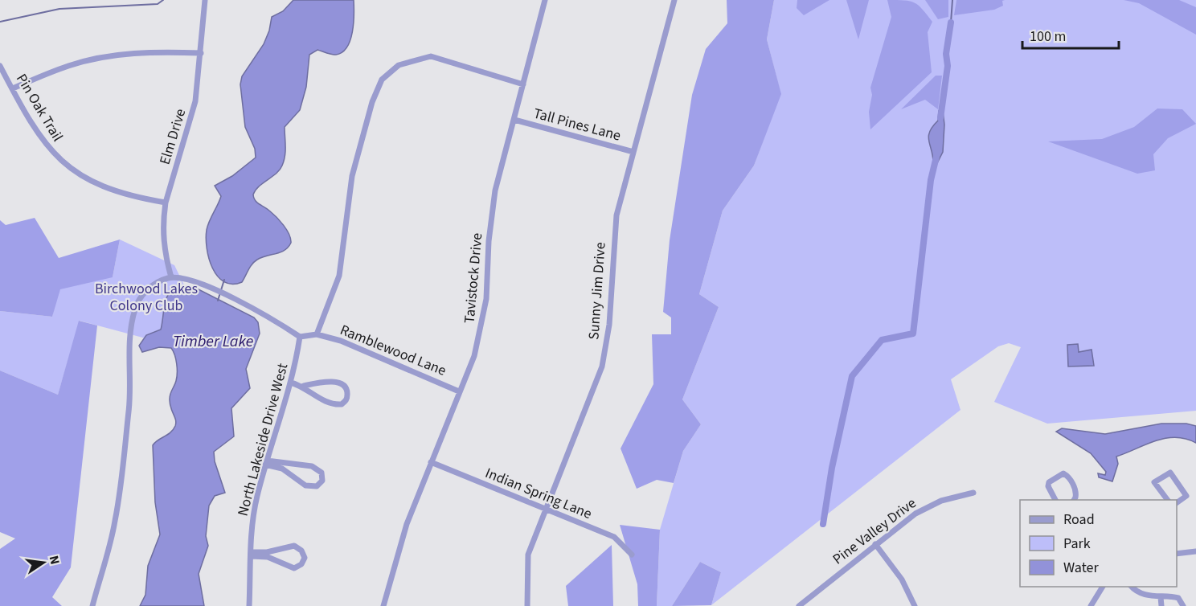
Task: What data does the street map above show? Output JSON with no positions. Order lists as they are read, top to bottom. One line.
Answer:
{"streets":{"street":["Pin Oak Trail","Tall Pines Lane","Elm Drive","Tavistock Drive","Sunny Jim Drive","Ramblewood Lane","North Lakeside Drive West","Indian Spring Lane","Pine Valley Drive"]},"crossings":[["Pin Oak Trail","Elm Drive"],["Tall Pines Lane","Tavistock Drive"],["Tall Pines Lane","Sunny Jim Drive"],["Tavistock Drive","Ramblewood Lane"],["Tavistock Drive","Indian Spring Lane"],["Sunny Jim Drive","Indian Spring Lane"]],"water":["Timber Lake"],"parks":["Birchwood Lakes Colony Club"],"legend":["Road","Park","Water"],"scale_bar":"100 m","north":"right"}
